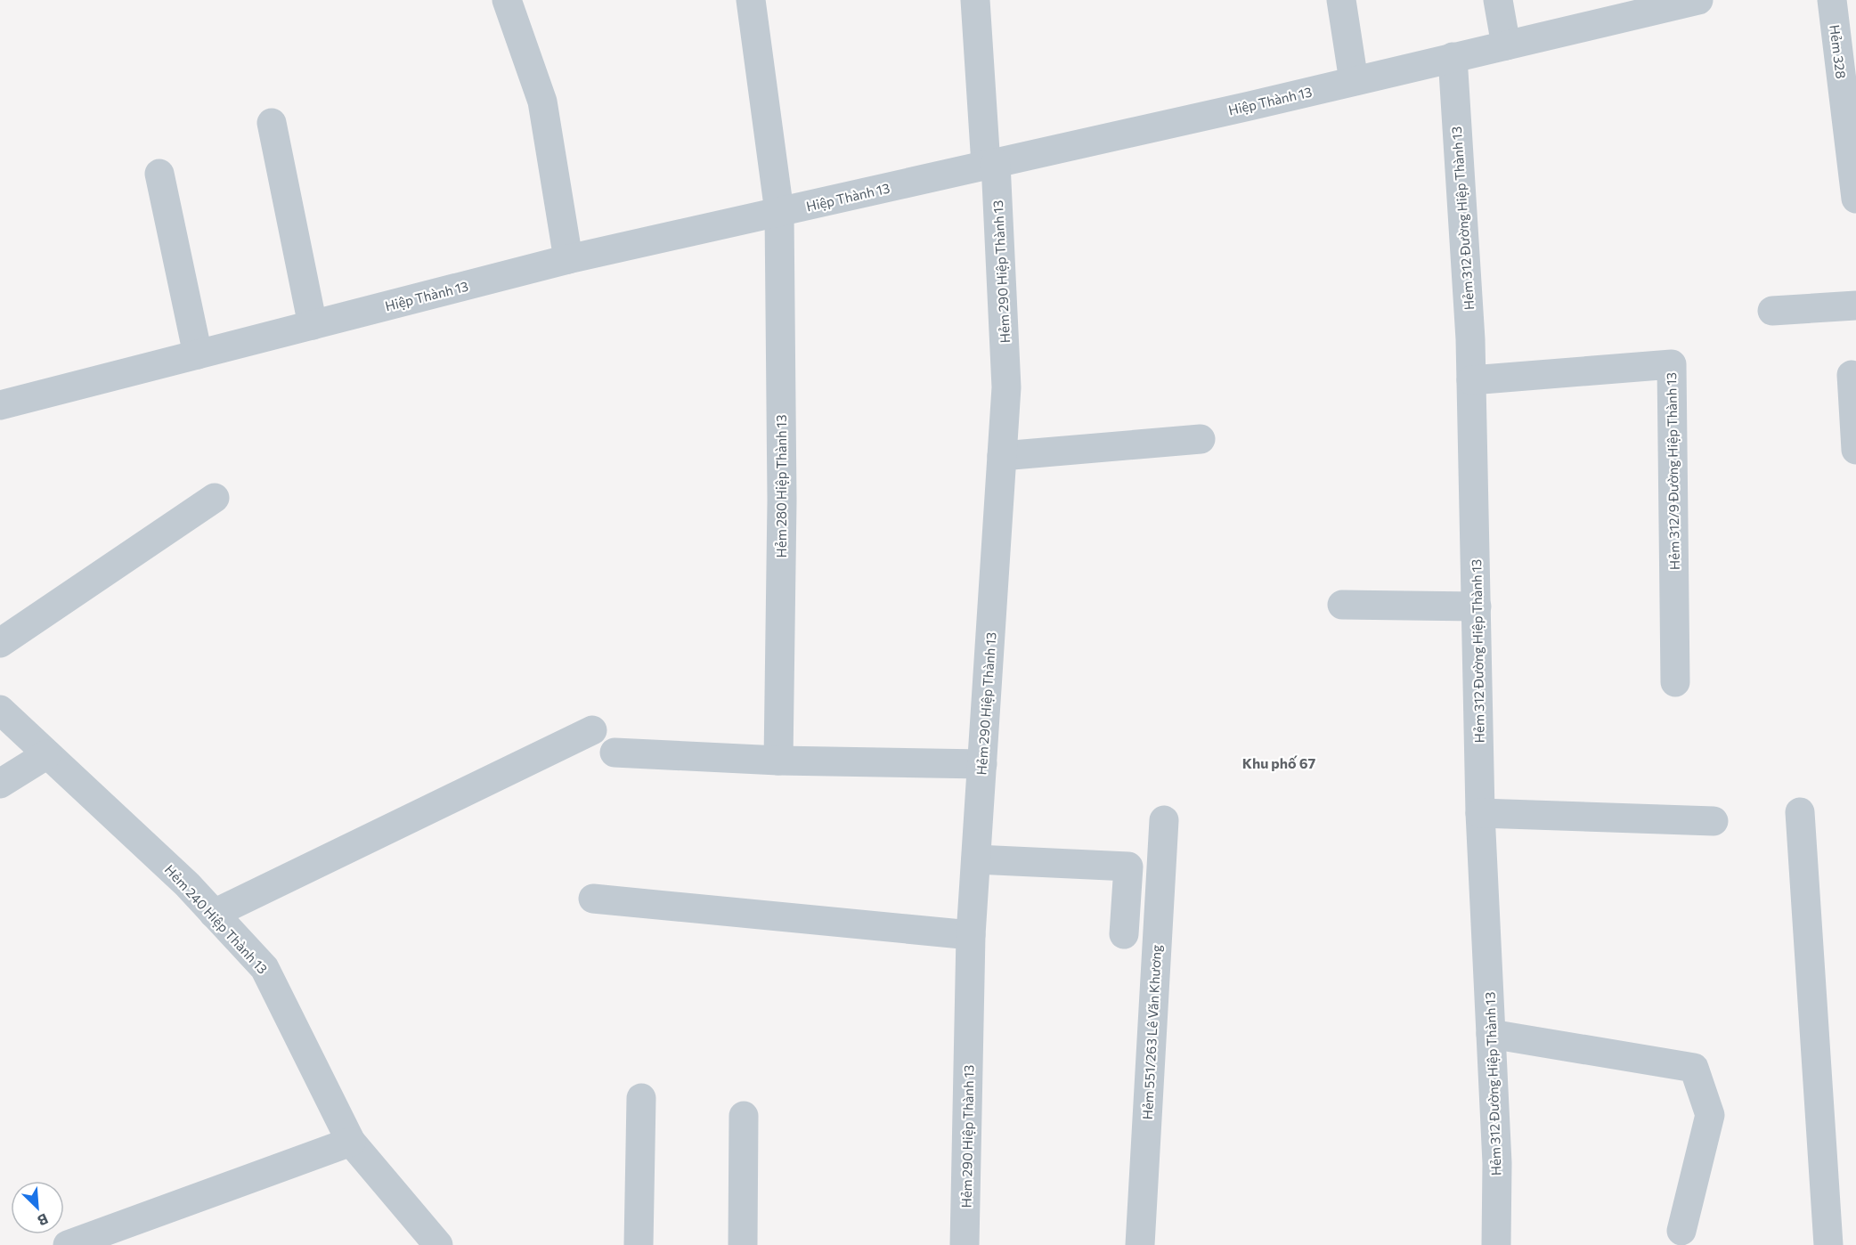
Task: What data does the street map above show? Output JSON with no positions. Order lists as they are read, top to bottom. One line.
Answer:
{"streets":{"street":["Hẻm 328","Hiệp Thành 13","Hẻm 312 Đường Hiệp Thành 13","Hẻm 290 Hiệp Thành 13","Hẻm 312/9 Đường Hiệp Thành 13","Hẻm 280 Hiệp Thành 13","Hẻm 240 Hiệp Thành 13","Hẻm 551/263 Lê Văn Khương"]},"crossings":[["Hiệp Thành 13","Hẻm 312 Đường Hiệp Thành 13"],["Hiệp Thành 13","Hẻm 290 Hiệp Thành 13"],["Hiệp Thành 13","Hẻm 280 Hiệp Thành 13"],["Hẻm 312 Đường Hiệp Thành 13","Hẻm 312/9 Đường Hiệp Thành 13"]],"districts":["Khu phố 67"],"north":"bottom right"}
